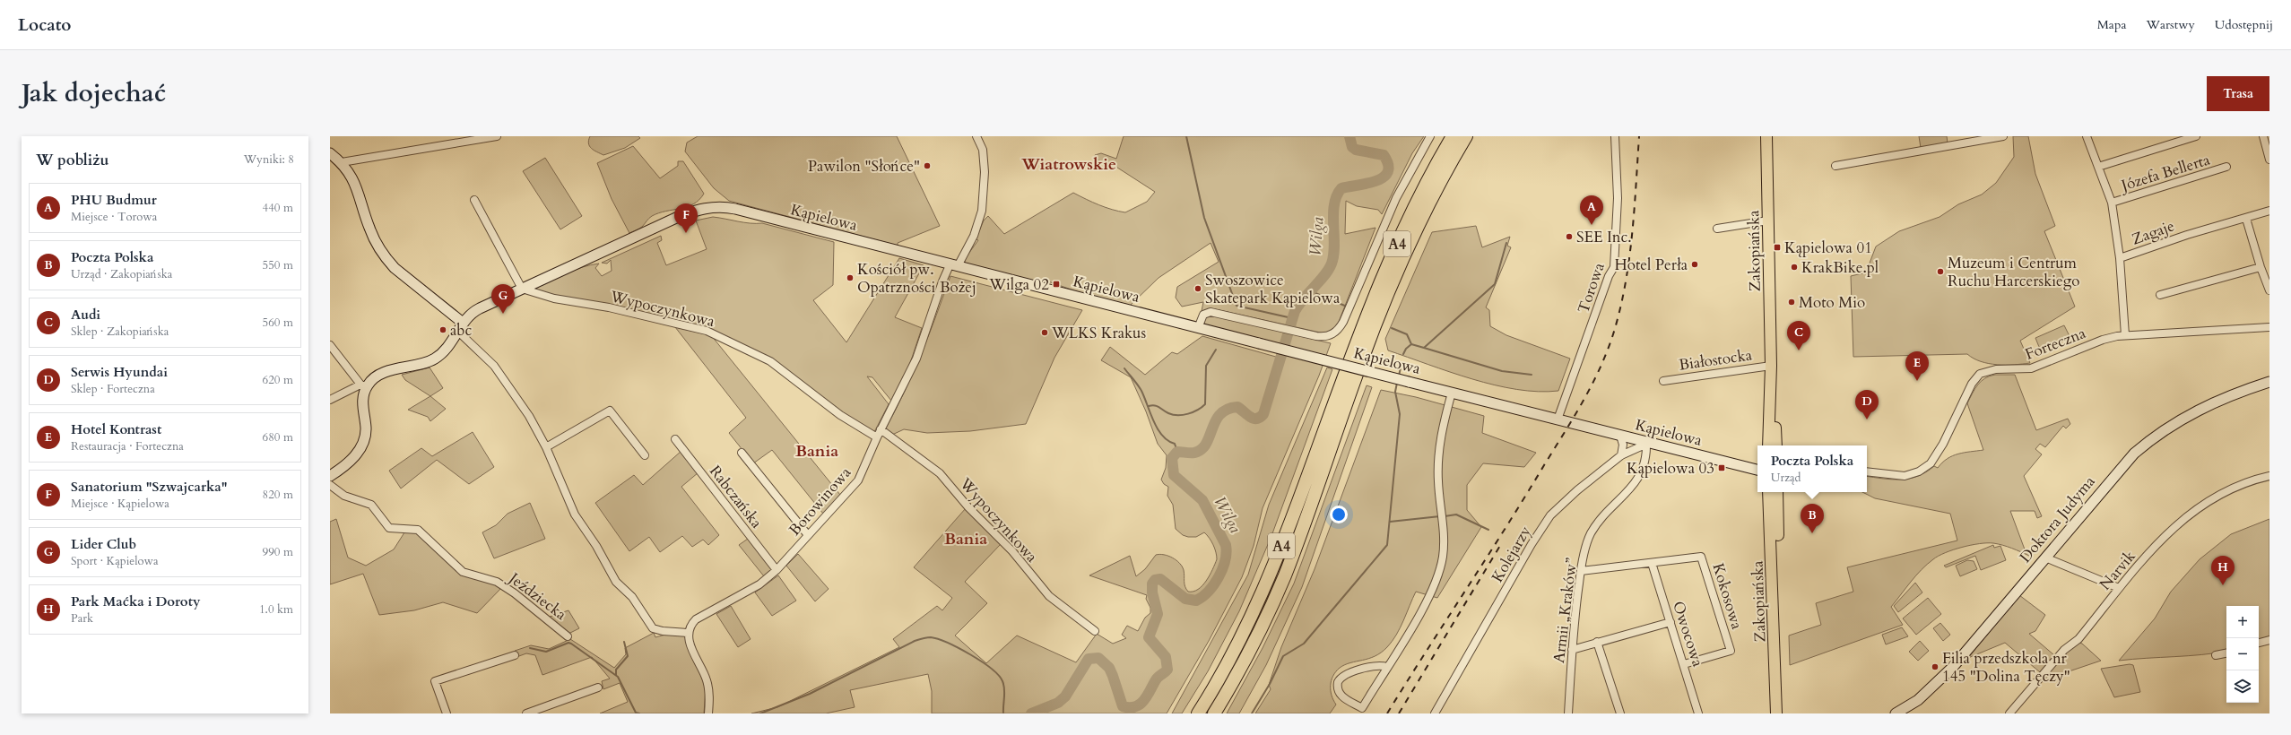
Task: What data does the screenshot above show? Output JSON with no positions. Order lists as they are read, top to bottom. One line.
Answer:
{"streets":{"highway":["A4"],"main road":["Zakopiańska"],"street":["Józefa Bellerta","Kąpielowa","Zagaje","Torowa","Wypoczynkowa","Forteczna","Białostocka","Rabczańska","Borowinowa","Doktora Judyma","Kolejarzy","Narvik","Jeździecka","Kokosowa","Armii „Kraków”","Owocowa"]},"crossings":[["Kąpielowa","Torowa"],["Kąpielowa","Wypoczynkowa"],["Kąpielowa","Borowinowa"],["Kąpielowa","Kolejarzy"],["Kąpielowa","Armii „Kraków”"],["Zagaje","Forteczna"],["Zakopiańska","Białostocka"],["Wypoczynkowa","Borowinowa"],["Rabczańska","Borowinowa"],["Kolejarzy","Armii „Kraków”"],["Kokosowa","Armii „Kraków”"],["Kokosowa","Owocowa"]],"districts":["Wiatrowskie","Bania","Bania"],"water":["Wilga"],"places":{"other":["Pawilon \"Słońce\"","SEE Inc.","Hotel Perła","KrakBike.pl","Muzeum i Centrum Ruchu Harcerskiego","Kościół pw. Opatrzności Bożej","Swoszowice Skatepark Kąpielowa","Moto Mio","abc","WLKS Krakus","Filia przedszkola nr 145 \"Dolina Tęczy\""],"transit":["Kąpielowa 01","Wilga 02","Kąpielowa 03"]},"page":{"header":"Locato","nav":["Mapa","Warstwy","Udostępnij"],"title":"Jak dojechać","buttons":"Trasa","heading":["W pobliżu","Wyniki: 8"],"list":[{"mark":"A","name":"PHU Budmur","note":"Miejsce · Torowa","value":"440 m"},{"mark":"B","name":"Poczta Polska","note":"Urząd · Zakopiańska","value":"550 m"},{"mark":"C","name":"Audi","note":"Sklep · Zakopiańska","value":"560 m"},{"mark":"D","name":"Serwis Hyundai","note":"Sklep · Forteczna","value":"620 m"},{"mark":"E","name":"Hotel Kontrast","note":"Restauracja · Forteczna","value":"680 m"},{"mark":"F","name":"Sanatorium \"Szwajcarka\"","note":"Miejsce · Kąpielowa","value":"820 m"},{"mark":"G","name":"Lider Club","note":"Sport · Kąpielowa","value":"990 m"},{"mark":"H","name":"Park Maćka i Doroty","note":"Park","value":"1.0 km"}],"pins":["A","F","G","C","E","D","B","H"],"popup":["Poczta Polska","Urząd"],"map_buttons":["+","−"]}}
